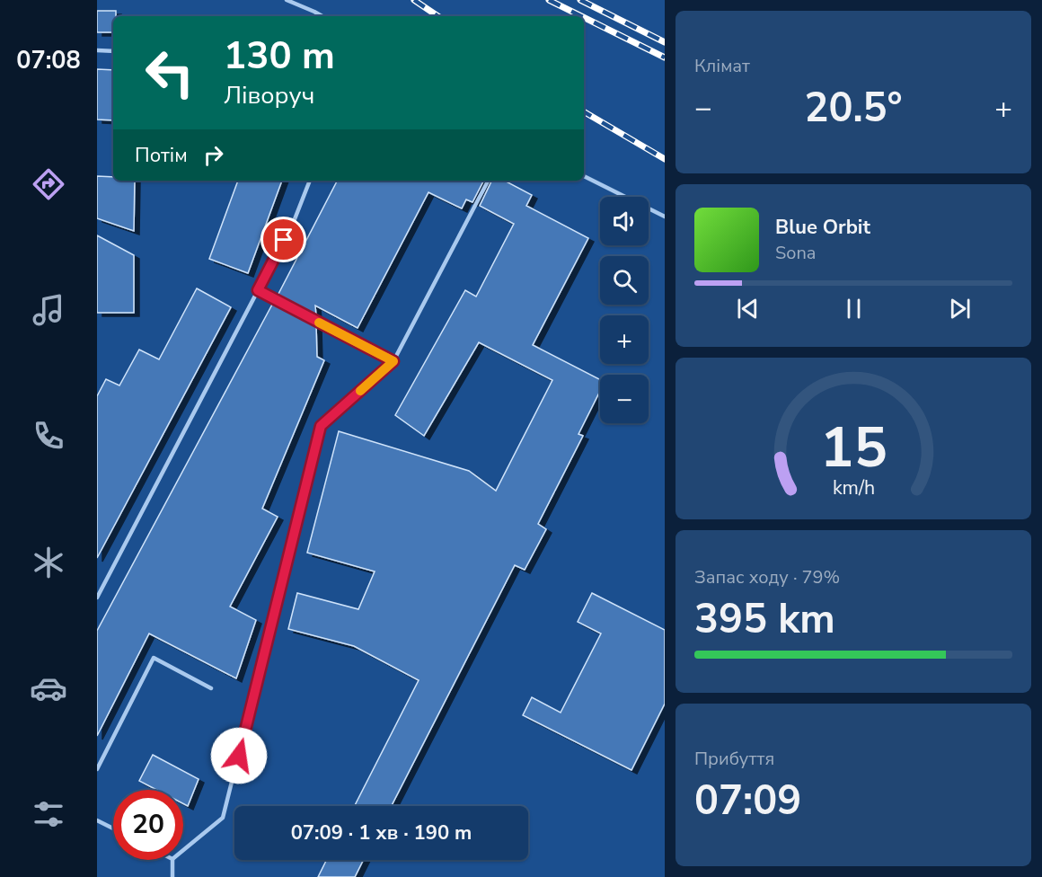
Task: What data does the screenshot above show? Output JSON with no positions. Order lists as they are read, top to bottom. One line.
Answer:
{"page":{"tabs":"07:08","tile":["Клімат",["Запас ходу · 79%","395 km"],["Прибуття","07:09"]],"turn":["130 m","Ліворуч"],"heat":["−","20.5°","+"],"then":"Потім","map_buttons":["+","−"],"song":["Blue Orbit","Sona"],"limit":"20","trip":"07:09 · 1 хв · 190 m","gauge":["15","km/h"]}}
